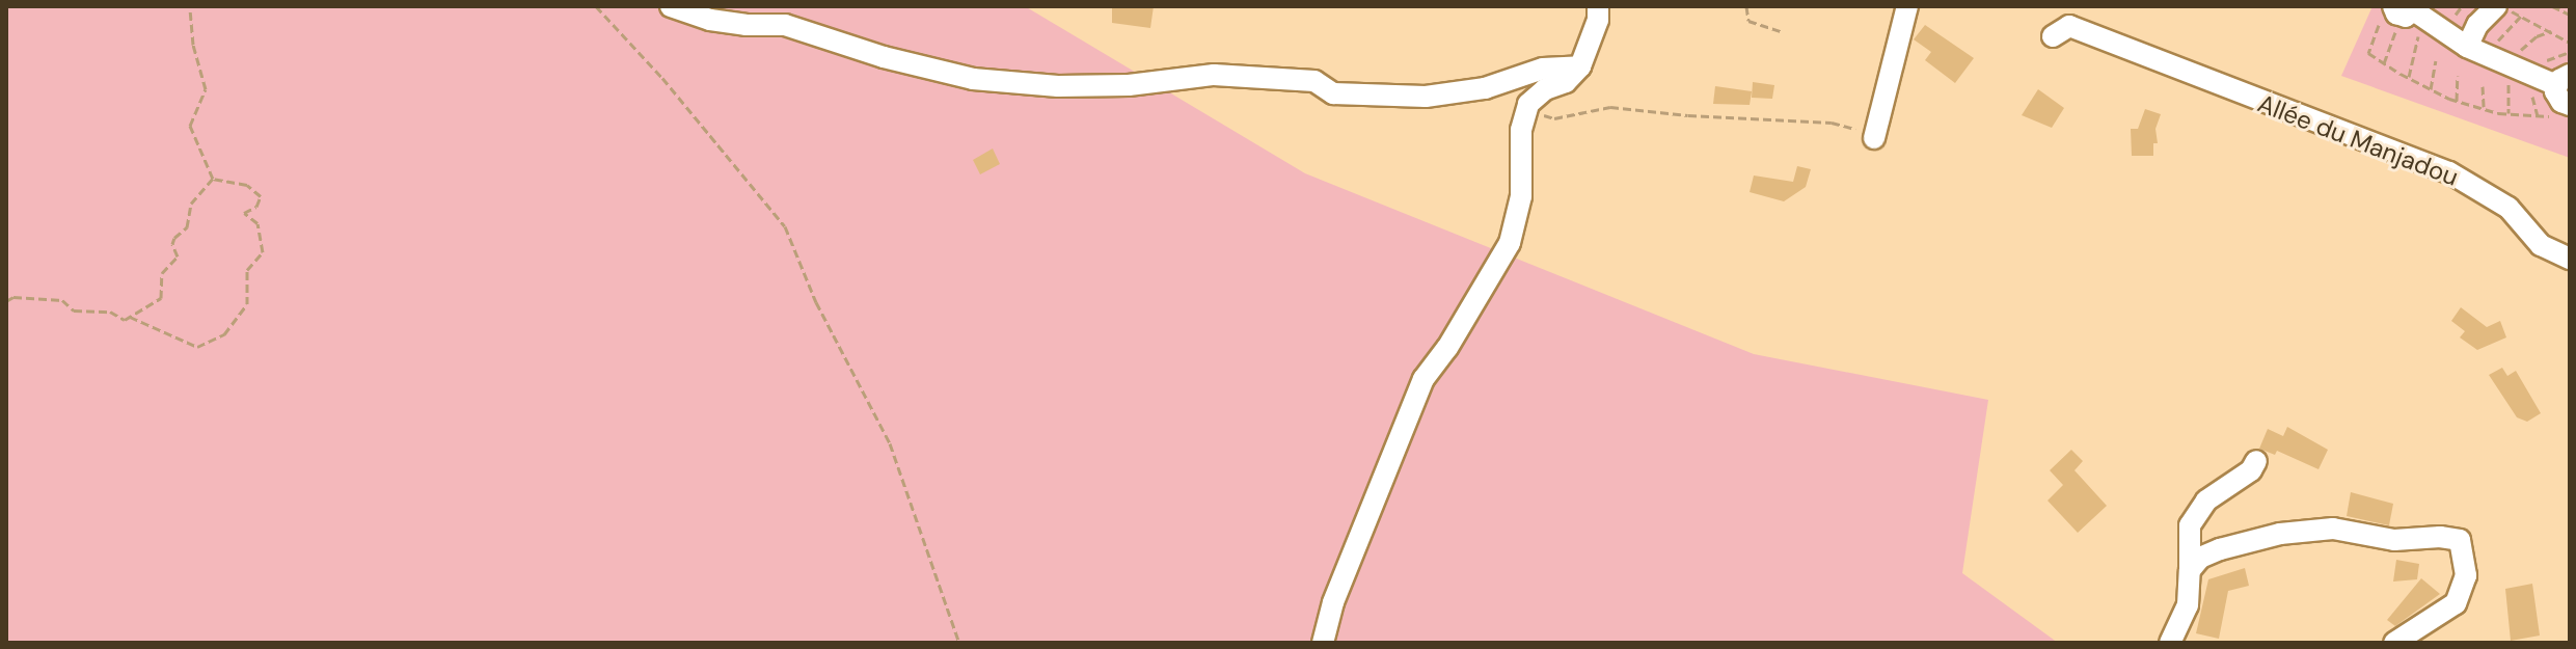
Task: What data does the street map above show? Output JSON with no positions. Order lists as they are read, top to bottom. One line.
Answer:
{"streets":{"street":["Allée du Manjadou"]}}
